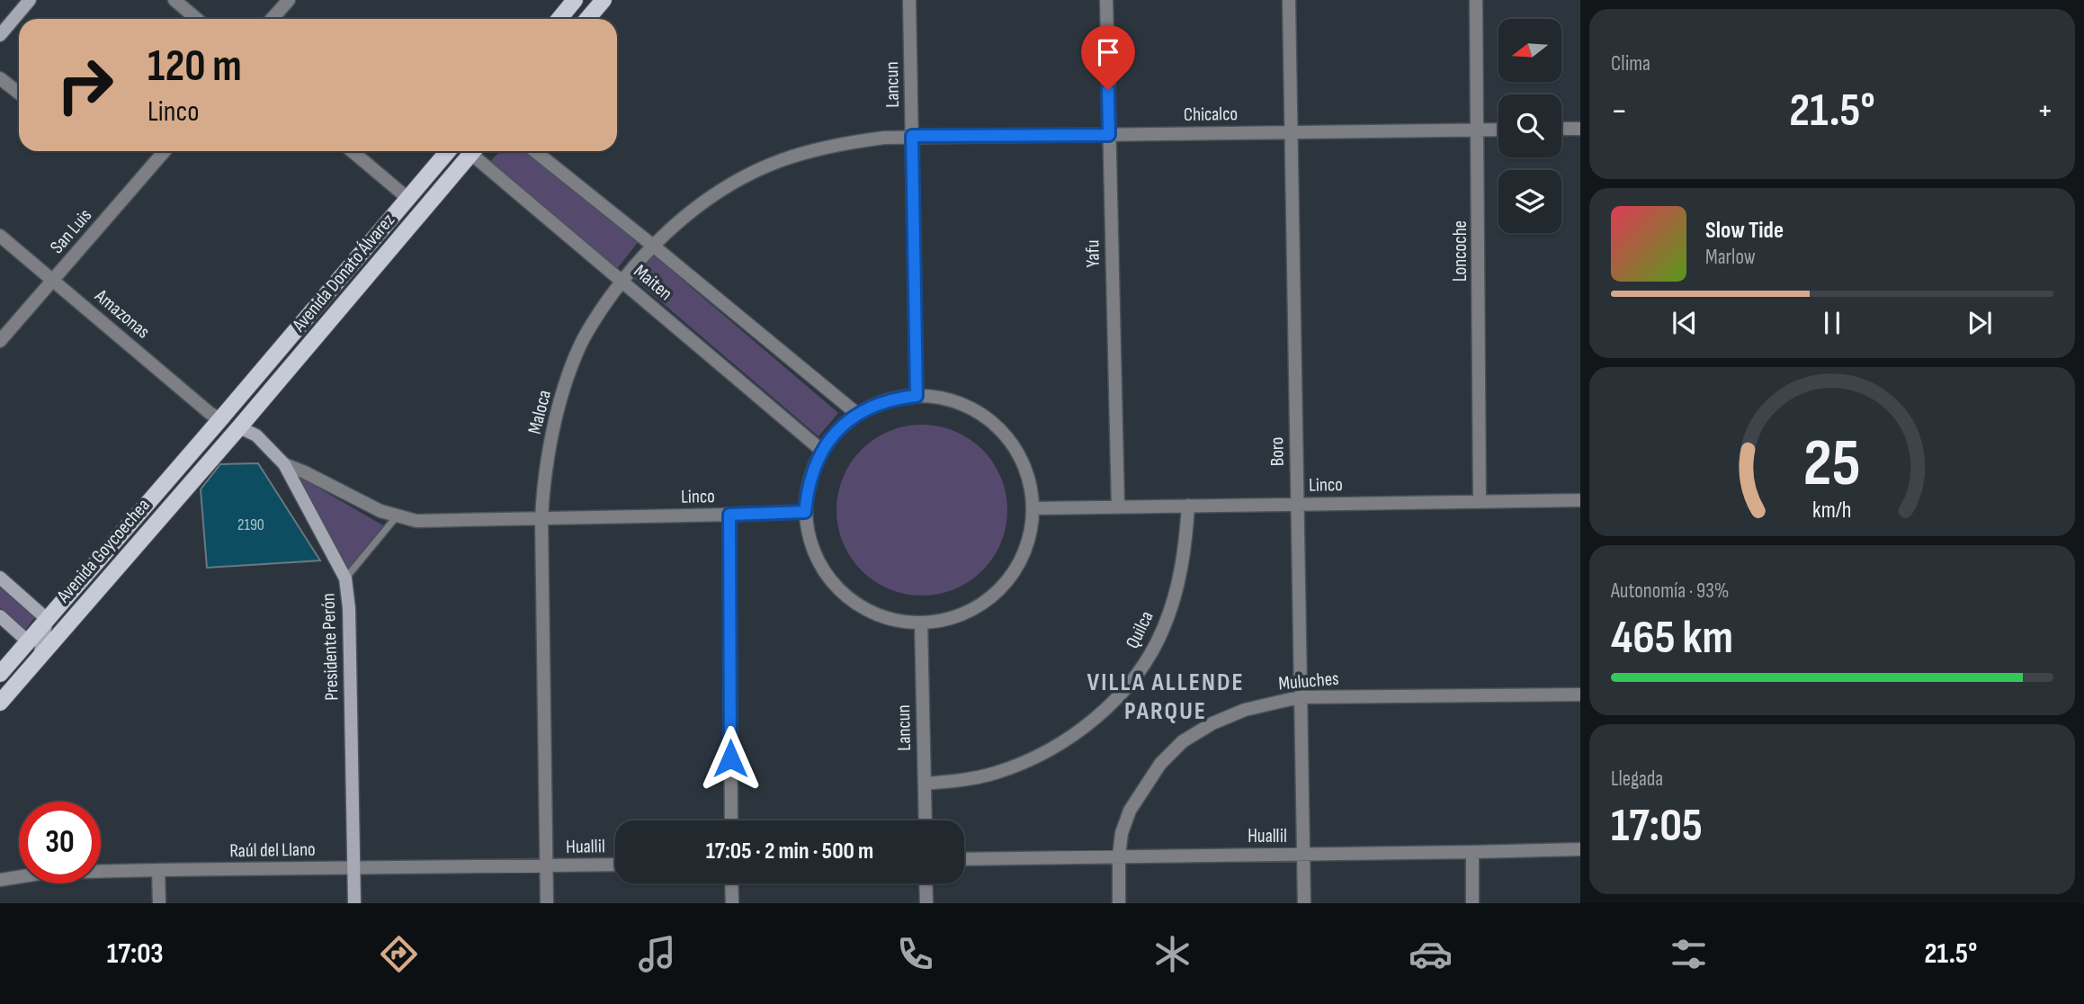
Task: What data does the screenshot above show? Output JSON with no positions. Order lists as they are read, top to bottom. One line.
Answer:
{"streets":{"main road":["Avenida Donato Álvarez","Avenida Goycoechea","Presidente Perón"],"street":["Lancun","Chicalco","San Luis","Loncoche","Yafu","Maiten","Amazonas","Maloca","Boro","Linco","Quilca","Muluches","Huallil","Raúl del Llano"]},"crossings":[["Lancun","Chicalco"],["Lancun","Maloca"],["Lancun","Quilca"],["Chicalco","Loncoche"],["Chicalco","Yafu"],["Chicalco","Maloca"],["Chicalco","Boro"],["San Luis","Amazonas"],["Loncoche","Linco"],["Yafu","Linco"],["Avenida Donato Álvarez","Amazonas"],["Avenida Donato Álvarez","Avenida Goycoechea"],["Avenida Donato Álvarez","Presidente Perón"],["Maiten","Maloca"],["Amazonas","Avenida Goycoechea"],["Maloca","Linco"],["Maloca","Huallil"],["Maloca","Raúl del Llano"],["Boro","Linco"],["Boro","Muluches"],["Boro","Huallil"],["Linco","Quilca"],["Linco","Presidente Perón"],["Avenida Goycoechea","Presidente Perón"],["Presidente Perón","Raúl del Llano"],["Muluches","Huallil"],["Huallil","Raúl del Llano"]],"districts":["VILLA ALLENDE PARQUE"],"house_numbers":["2190"],"north":"left","page":{"tile":["Clima",["Autonomía · 93%","465 km"],["Llegada","17:05"]],"turn":["120 m","Linco"],"heat":["−","21.5°","+"],"song":["Slow Tide","Marlow"],"limit":"30","trip":"17:05 · 2 min · 500 m","tabs":["17:03","21.5°"],"gauge":["25","km/h"]}}
